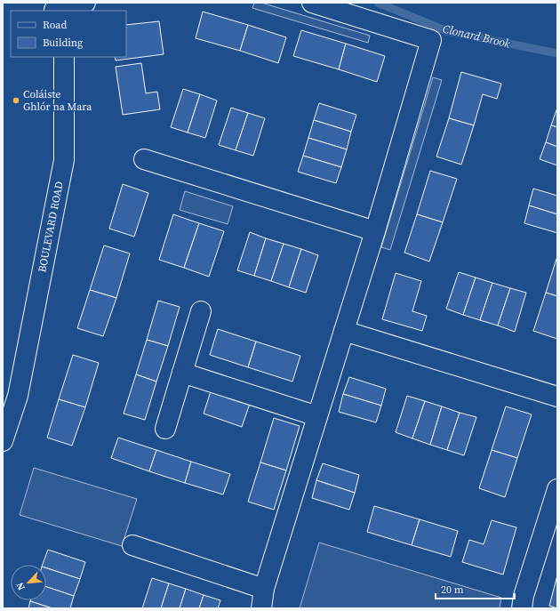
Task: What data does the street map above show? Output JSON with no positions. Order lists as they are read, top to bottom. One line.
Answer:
{"streets":{"street":["BOULEVARD ROAD"]},"water":["Clonard Brook"],"places":["Coláiste Ghlór na Mara"],"legend":["Road","Building"],"scale_bar":"20 m","north":"bottom left"}
